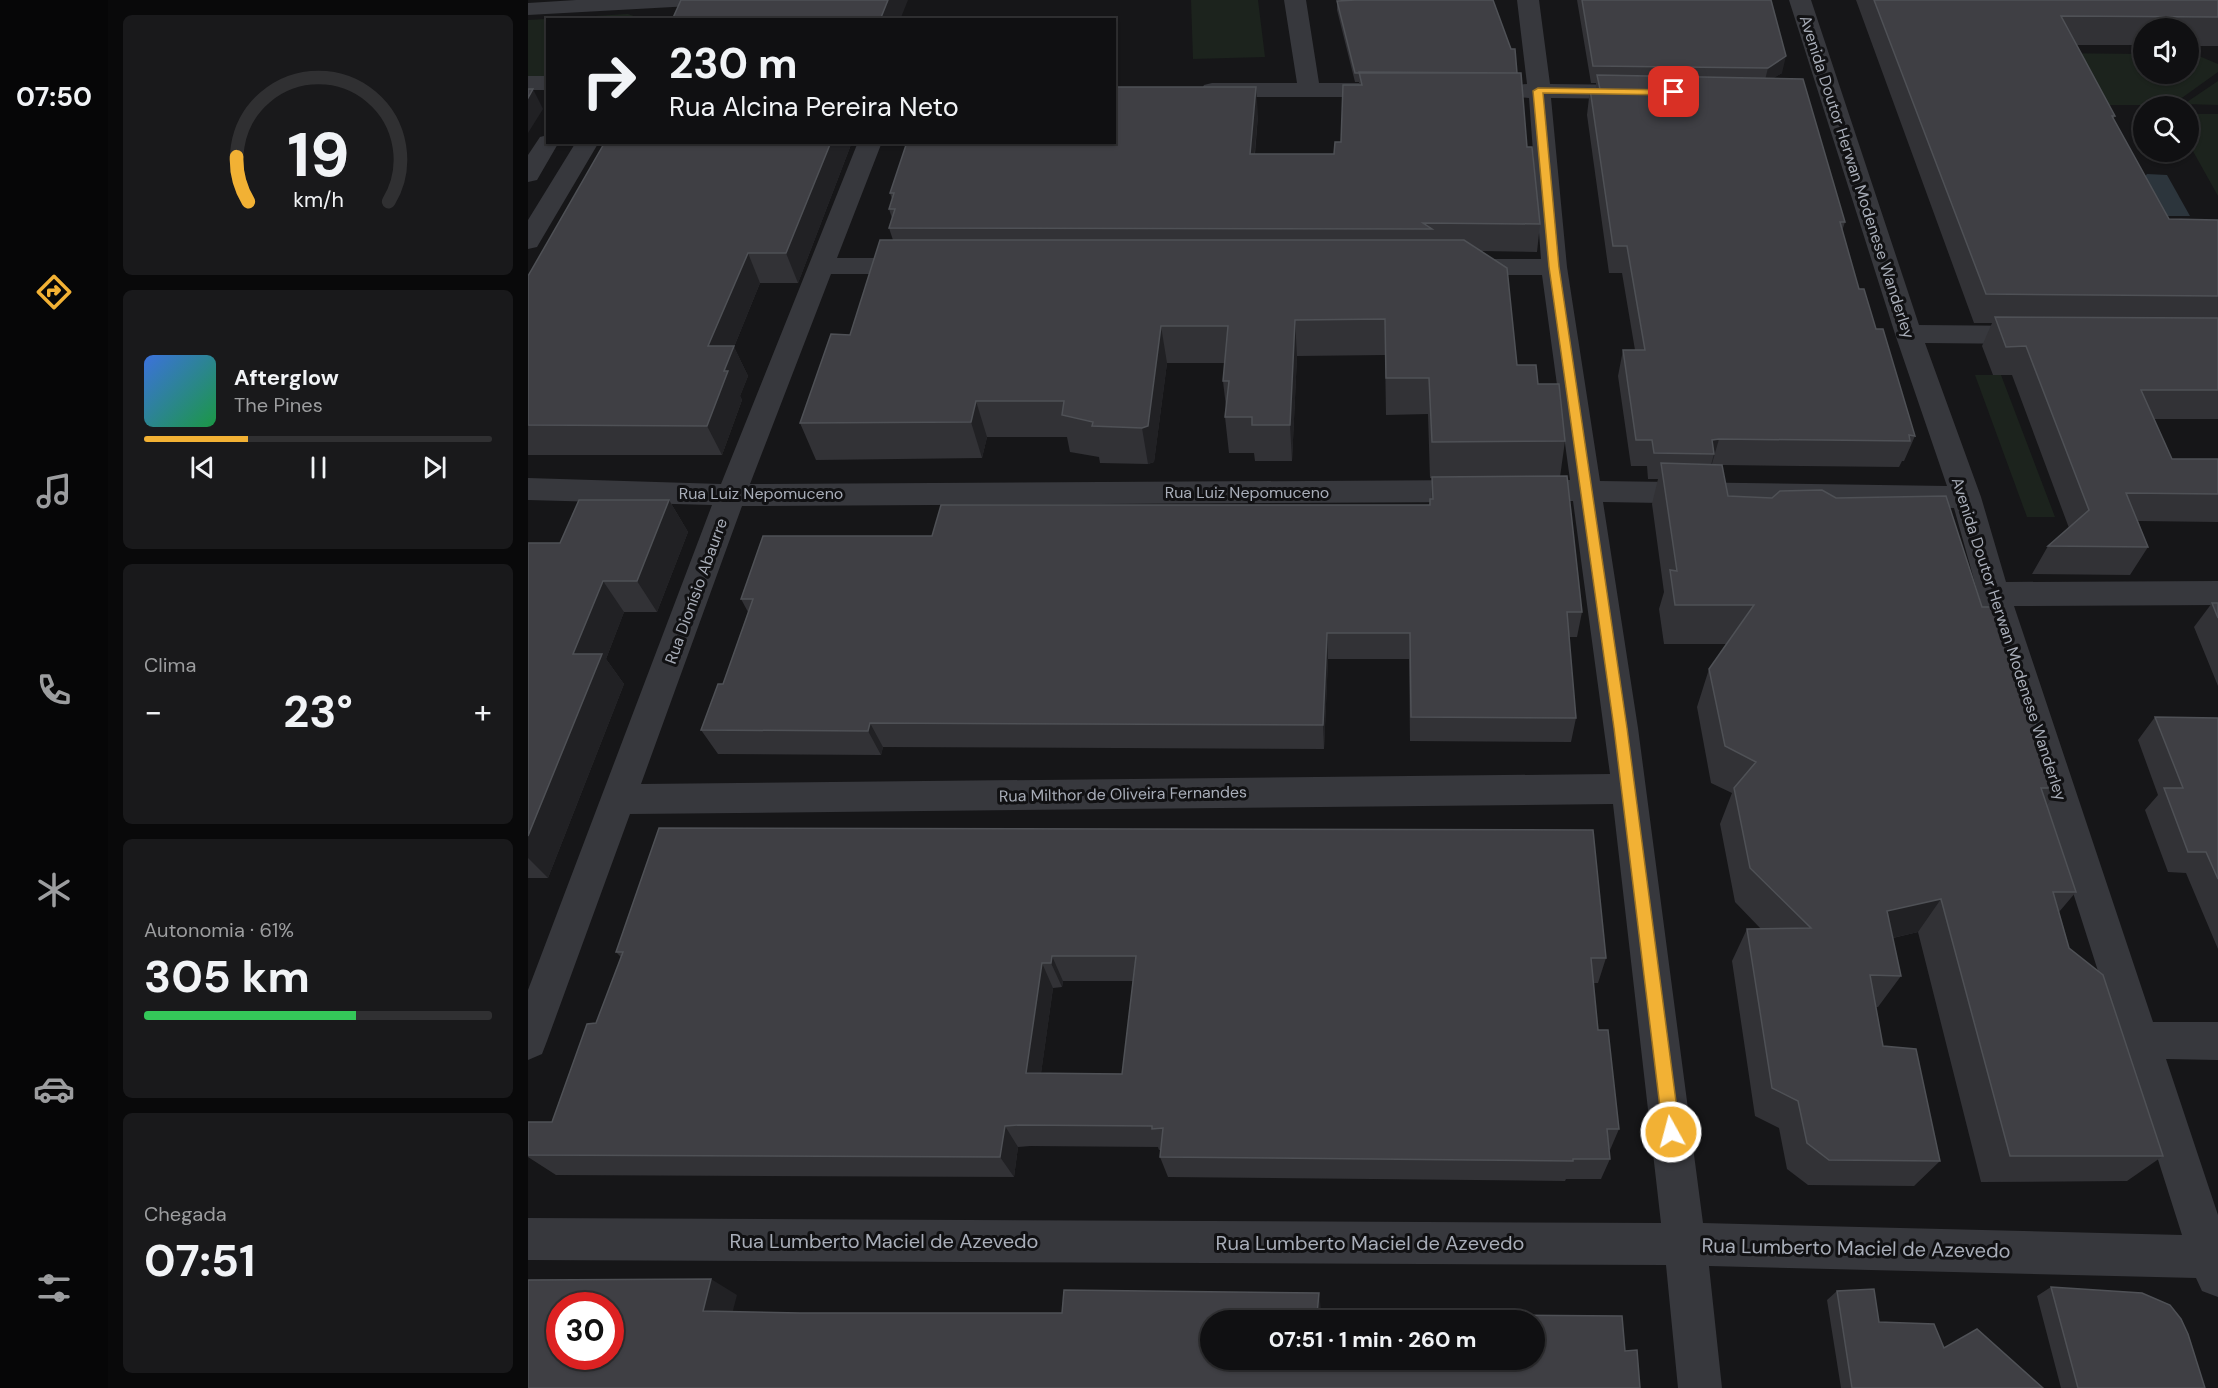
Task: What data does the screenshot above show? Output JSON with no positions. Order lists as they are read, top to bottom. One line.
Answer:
{"streets":{"street":["Avenida Doutor Herwan Modenese Wanderley","Rua Luiz Nepomuceno","Rua Dionísio Abaurre","Rua Milthor de Oliveira Fernandes","Rua Lumberto Maciel de Azevedo"]},"crossings":[["Avenida Doutor Herwan Modenese Wanderley","Rua Luiz Nepomuceno"],["Avenida Doutor Herwan Modenese Wanderley","Rua Lumberto Maciel de Azevedo"],["Rua Luiz Nepomuceno","Rua Dionísio Abaurre"],["Rua Dionísio Abaurre","Rua Milthor de Oliveira Fernandes"]],"page":{"tabs":"07:50","turn":["230 m","Rua Alcina Pereira Neto"],"song":["Afterglow","The Pines"],"tile":["Clima",["Autonomia · 61%","305 km"],["Chegada","07:51"]],"heat":["−","23°","+"],"limit":"30","trip":"07:51 · 1 min · 260 m","gauge":["19","km/h"]}}
